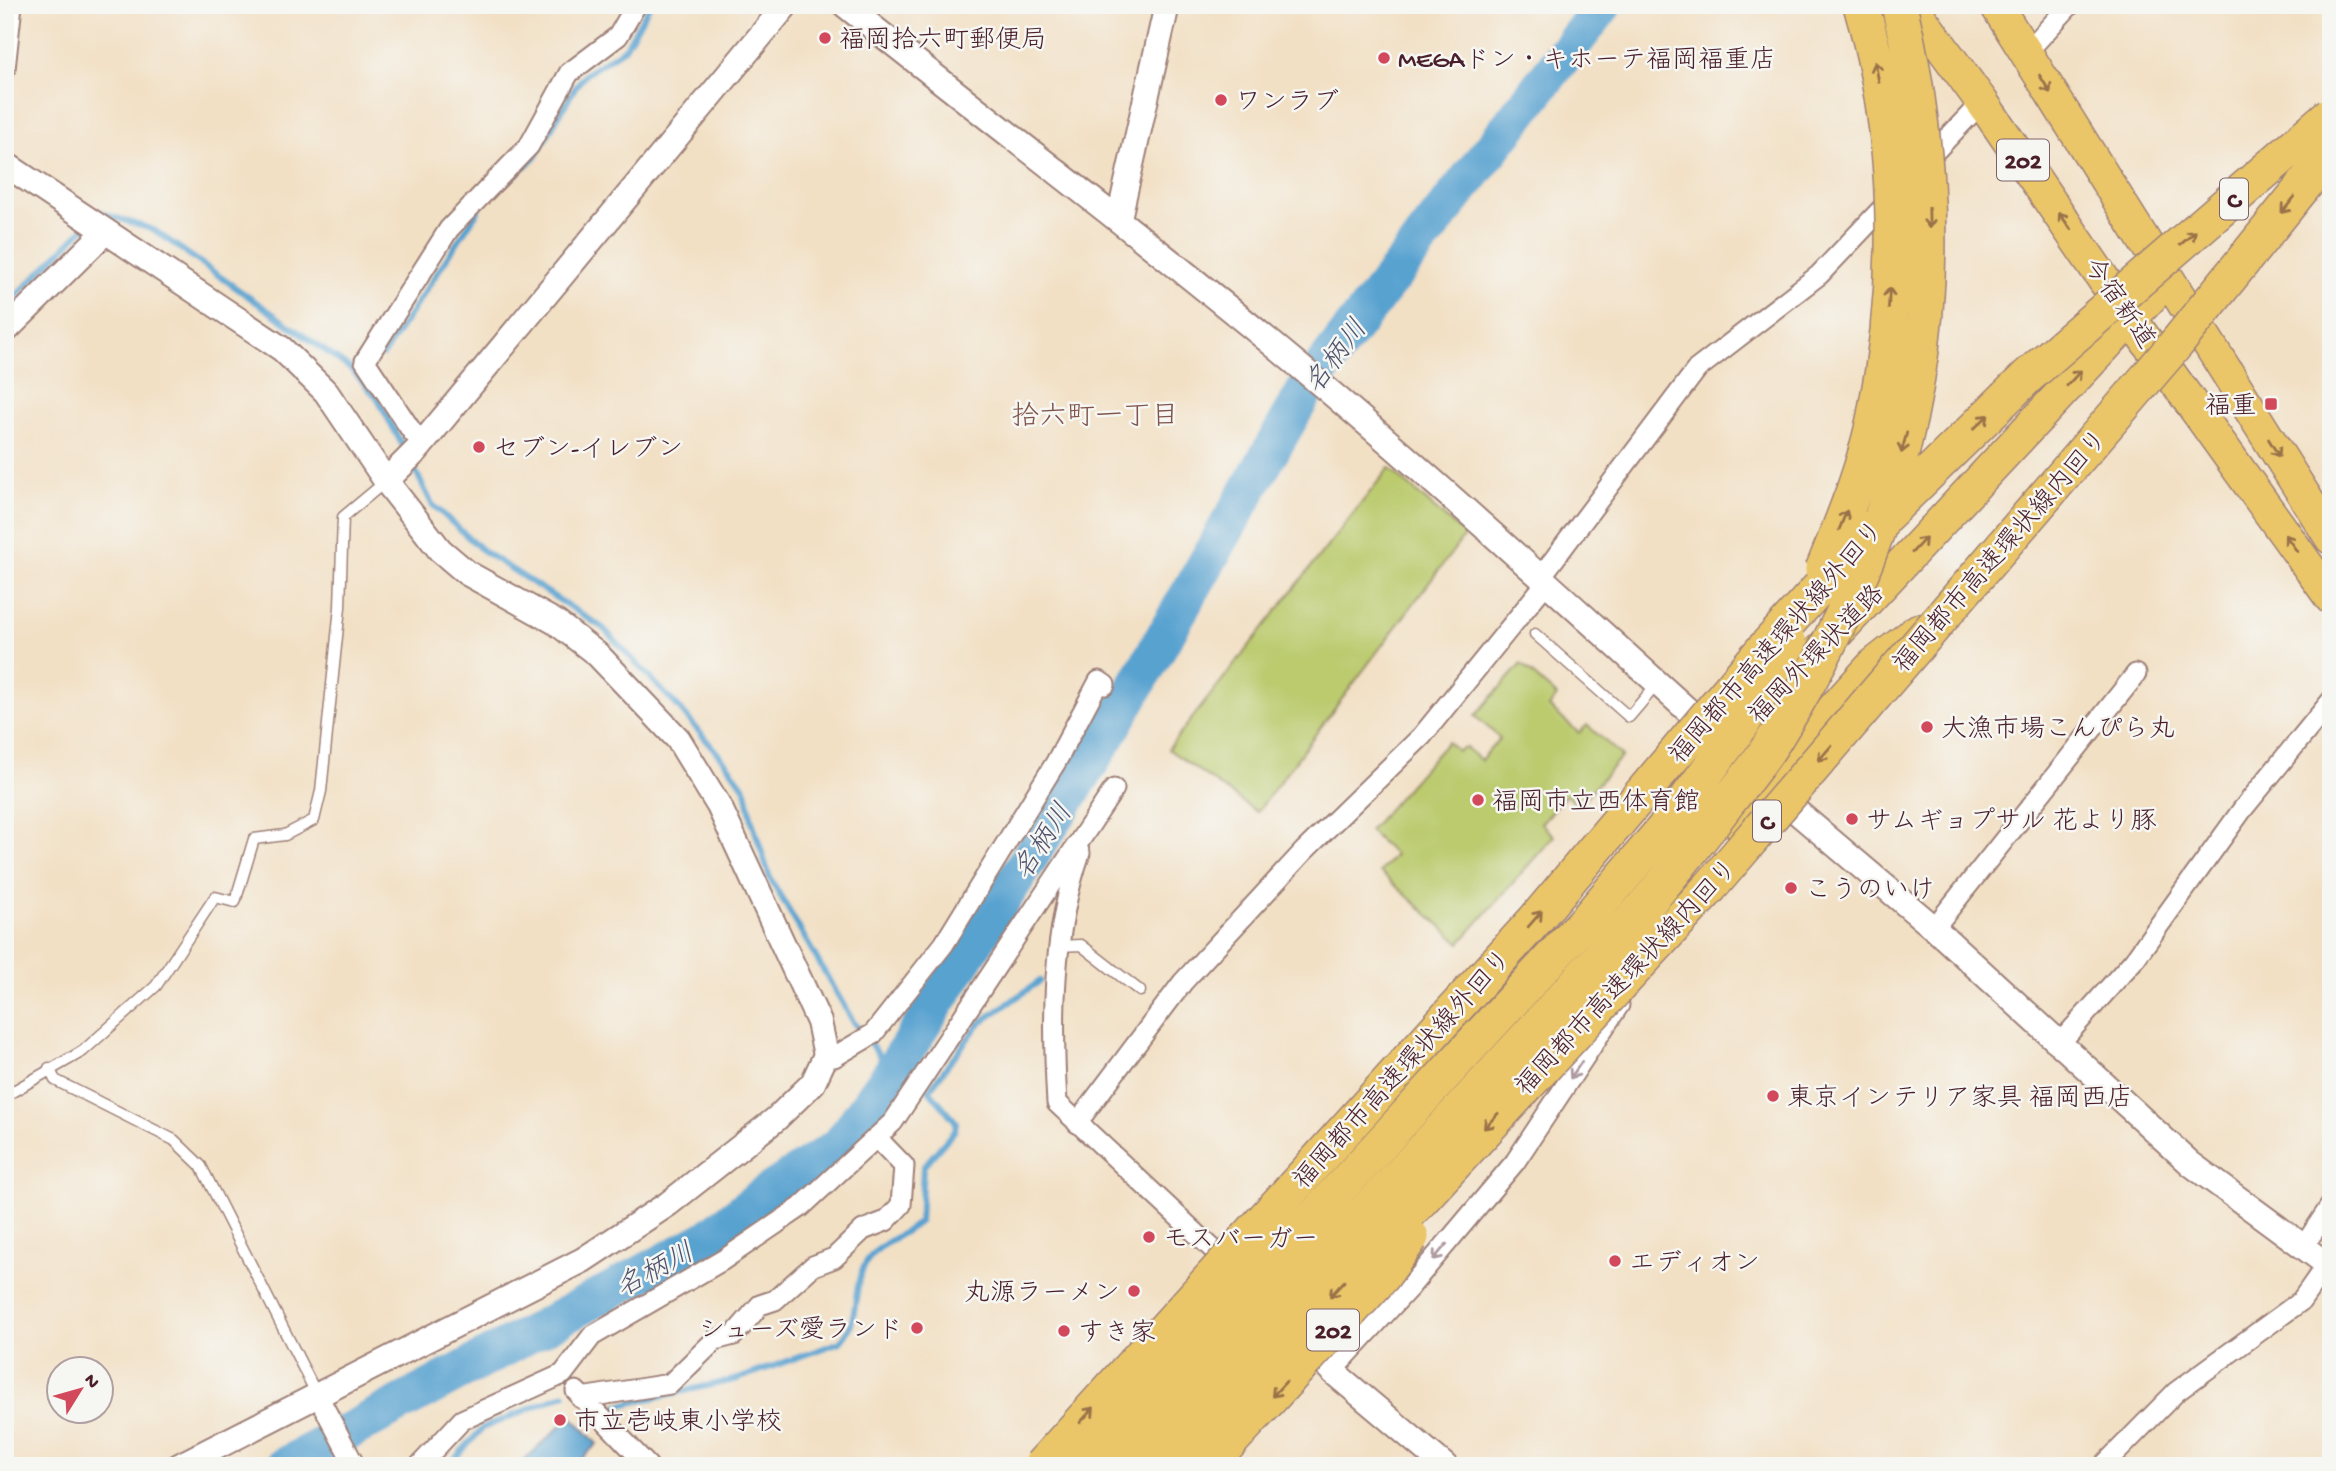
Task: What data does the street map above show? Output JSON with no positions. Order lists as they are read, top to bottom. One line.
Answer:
{"streets":{"highway":["202","C","今宿新道","福岡都市高速環状線内回り","福岡都市高速環状線外回り","福岡外環状道路"]},"crossings":[["C","福岡外環状道路"],["今宿新道","福岡外環状道路"]],"districts":["拾六町一丁目"],"water":["名柄川"],"places":{"other":["福岡拾六町郵便局","MEGAドン・キホーテ福岡福重店","ワンラブ","セブン-イレブン","大漁市場こんぴら丸","福岡市立西体育館","サムギョプサル 花より豚","こうのいけ","東京インテリア家具 福岡西店","モスバーガー","エディオン","丸源ラーメン","シューズ愛ランド","すき家","市立壱岐東小学校"],"transit":["福重"]},"north":"top right"}
